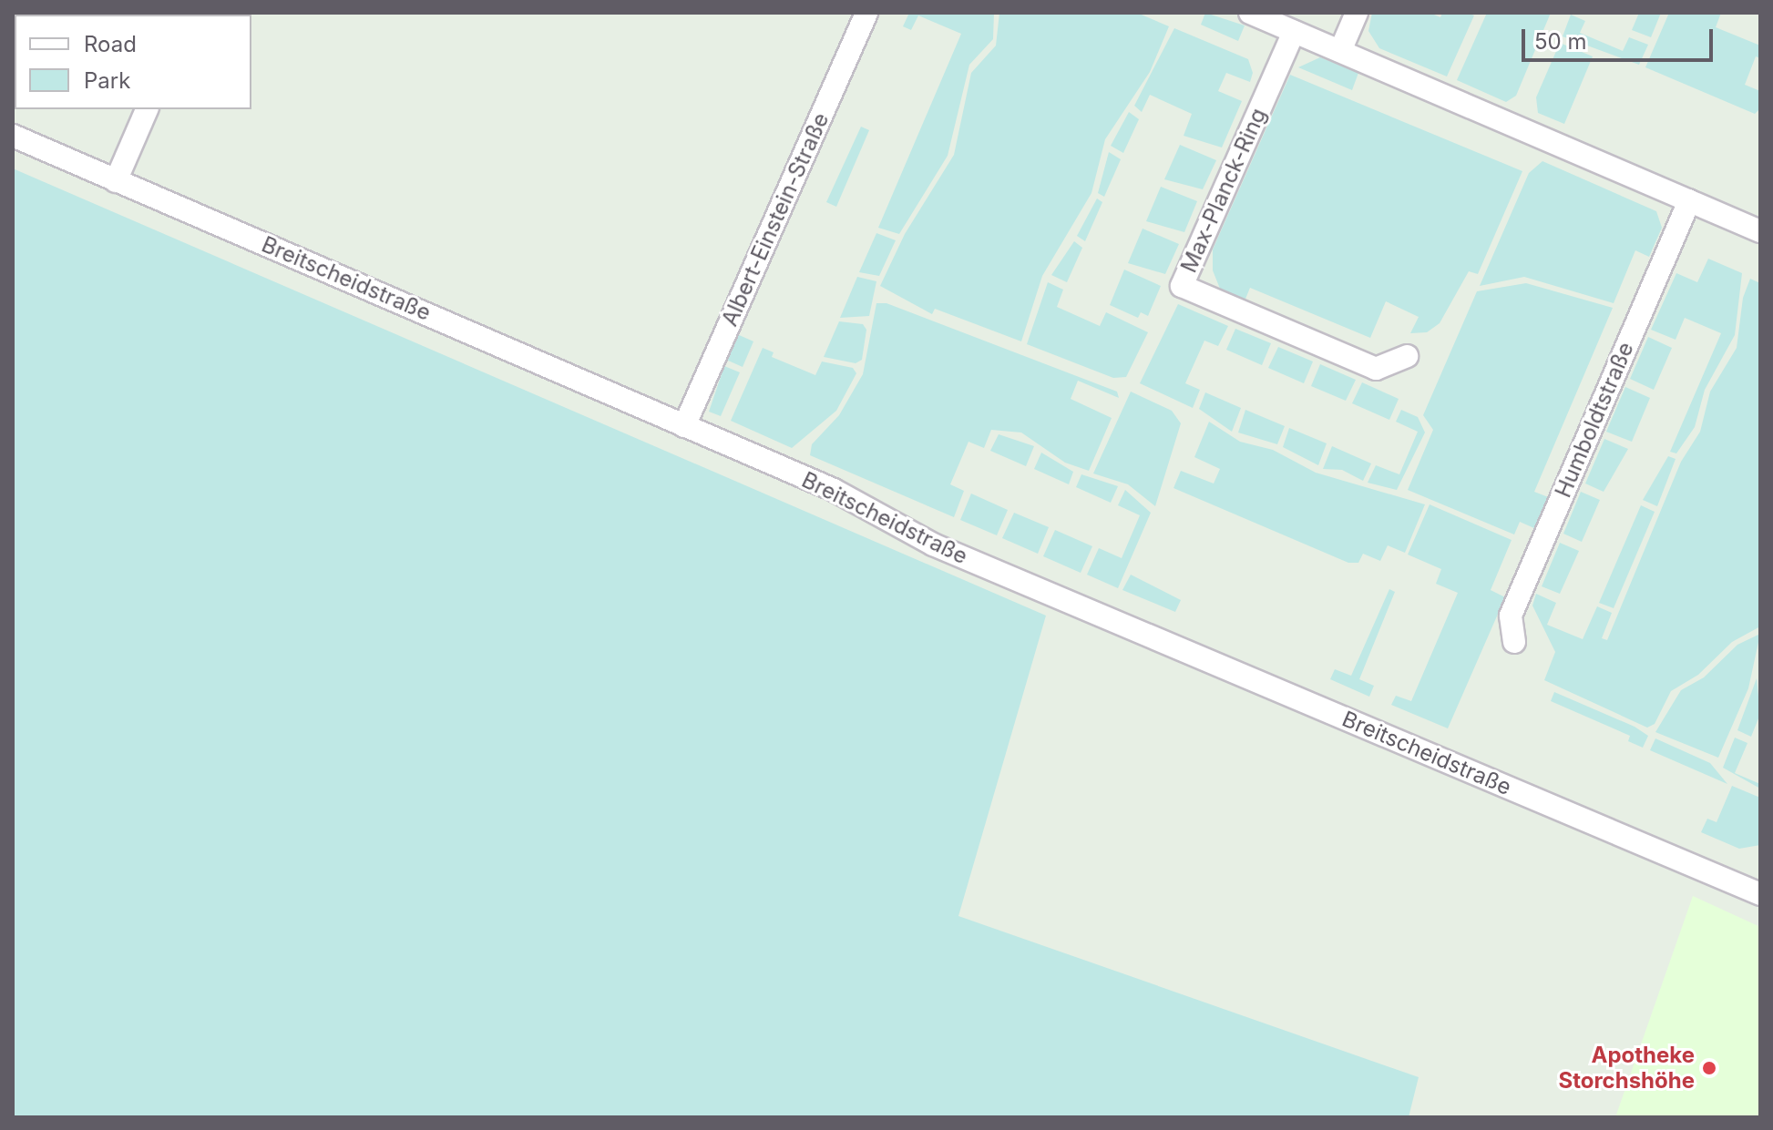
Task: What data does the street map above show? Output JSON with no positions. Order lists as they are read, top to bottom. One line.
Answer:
{"streets":{"street":["Max-Planck-Ring","Albert-Einstein-Straße","Breitscheidstraße","Humboldtstraße"]},"crossings":[["Albert-Einstein-Straße","Breitscheidstraße"]],"places":["Apotheke Storchshöhe"],"legend":["Road","Park"],"scale_bar":"50 m"}
